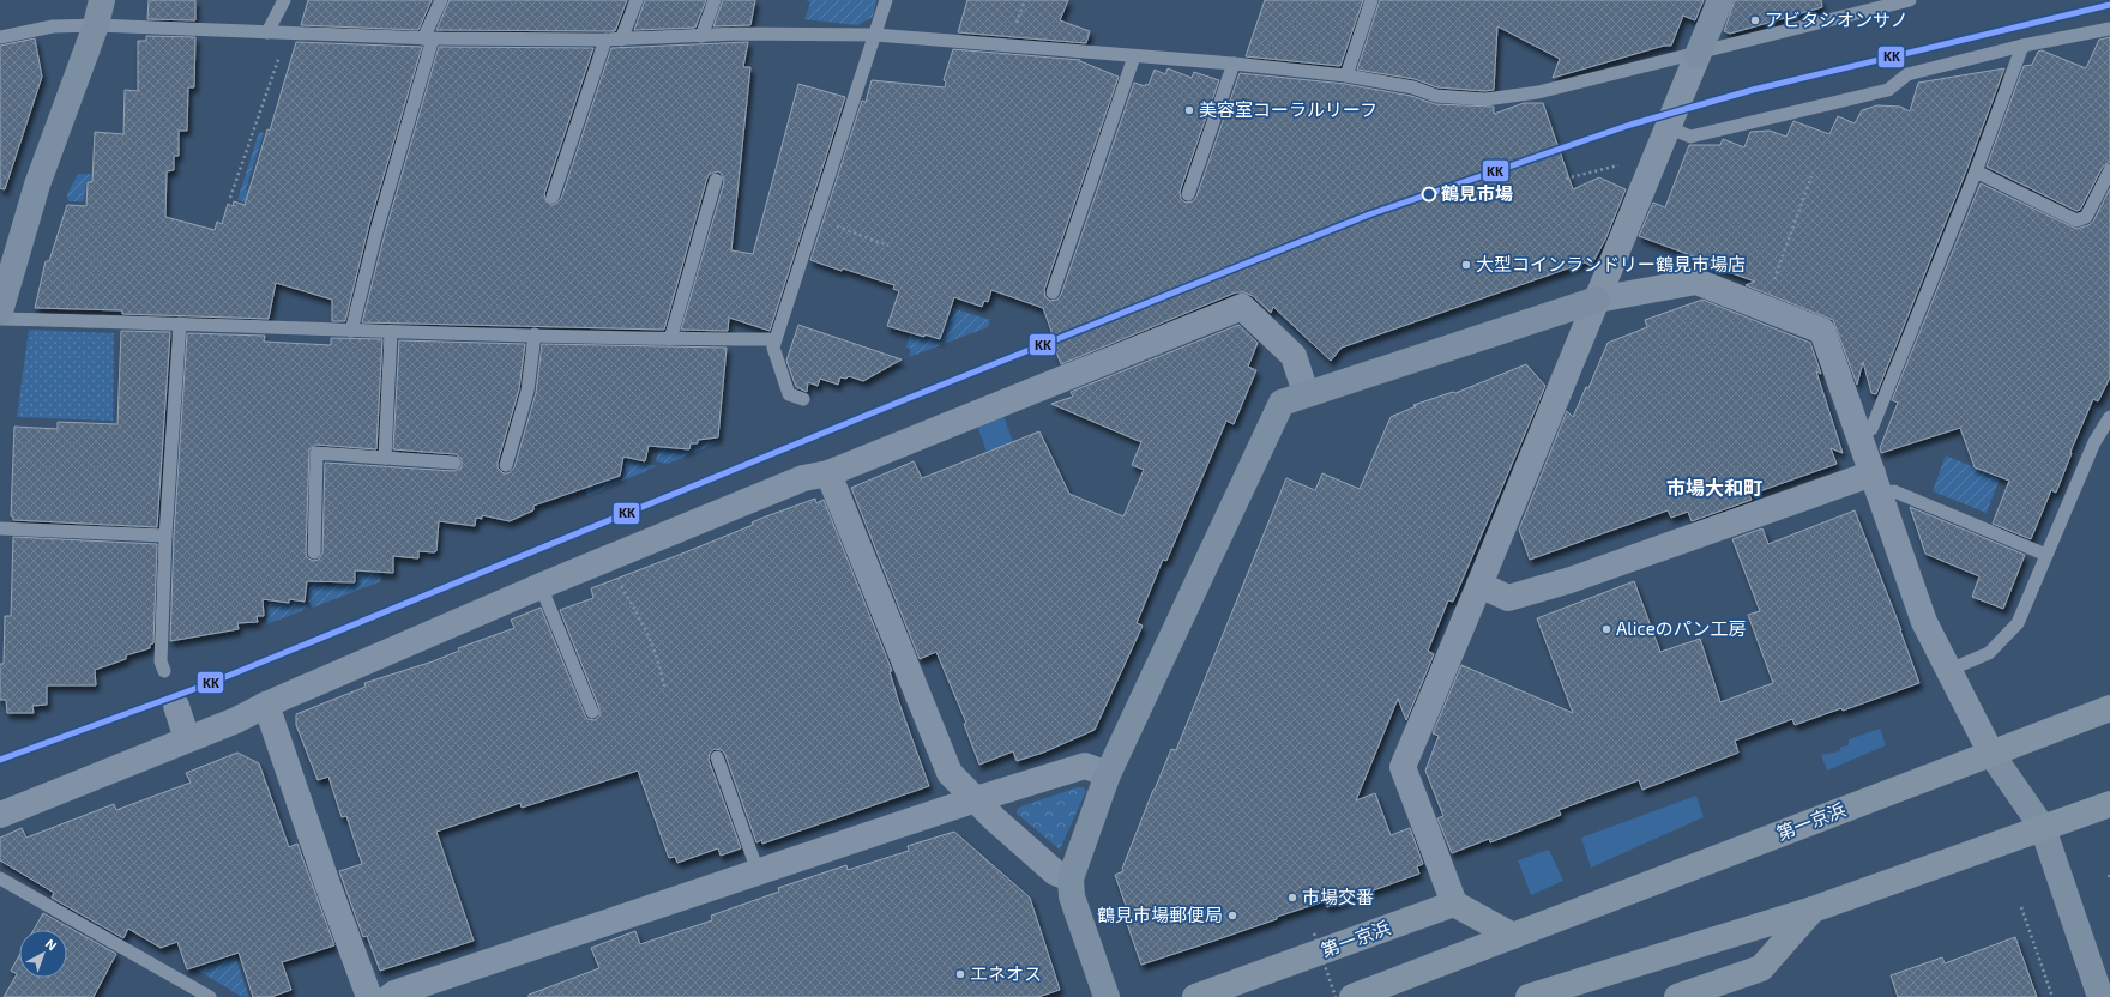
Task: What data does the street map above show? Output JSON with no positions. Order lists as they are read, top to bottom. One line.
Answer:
{"streets":{"highway":["第一京浜"]},"districts":["市場大和町"],"places":["アビタシオンサノ","美容室コーラルリーフ","鶴見市場","大型コインランドリー鶴見市場店","Aliceのパン工房","市場交番","鶴見市場郵便局","エネオス"],"lines":["transit line KK"],"north":"top right"}
